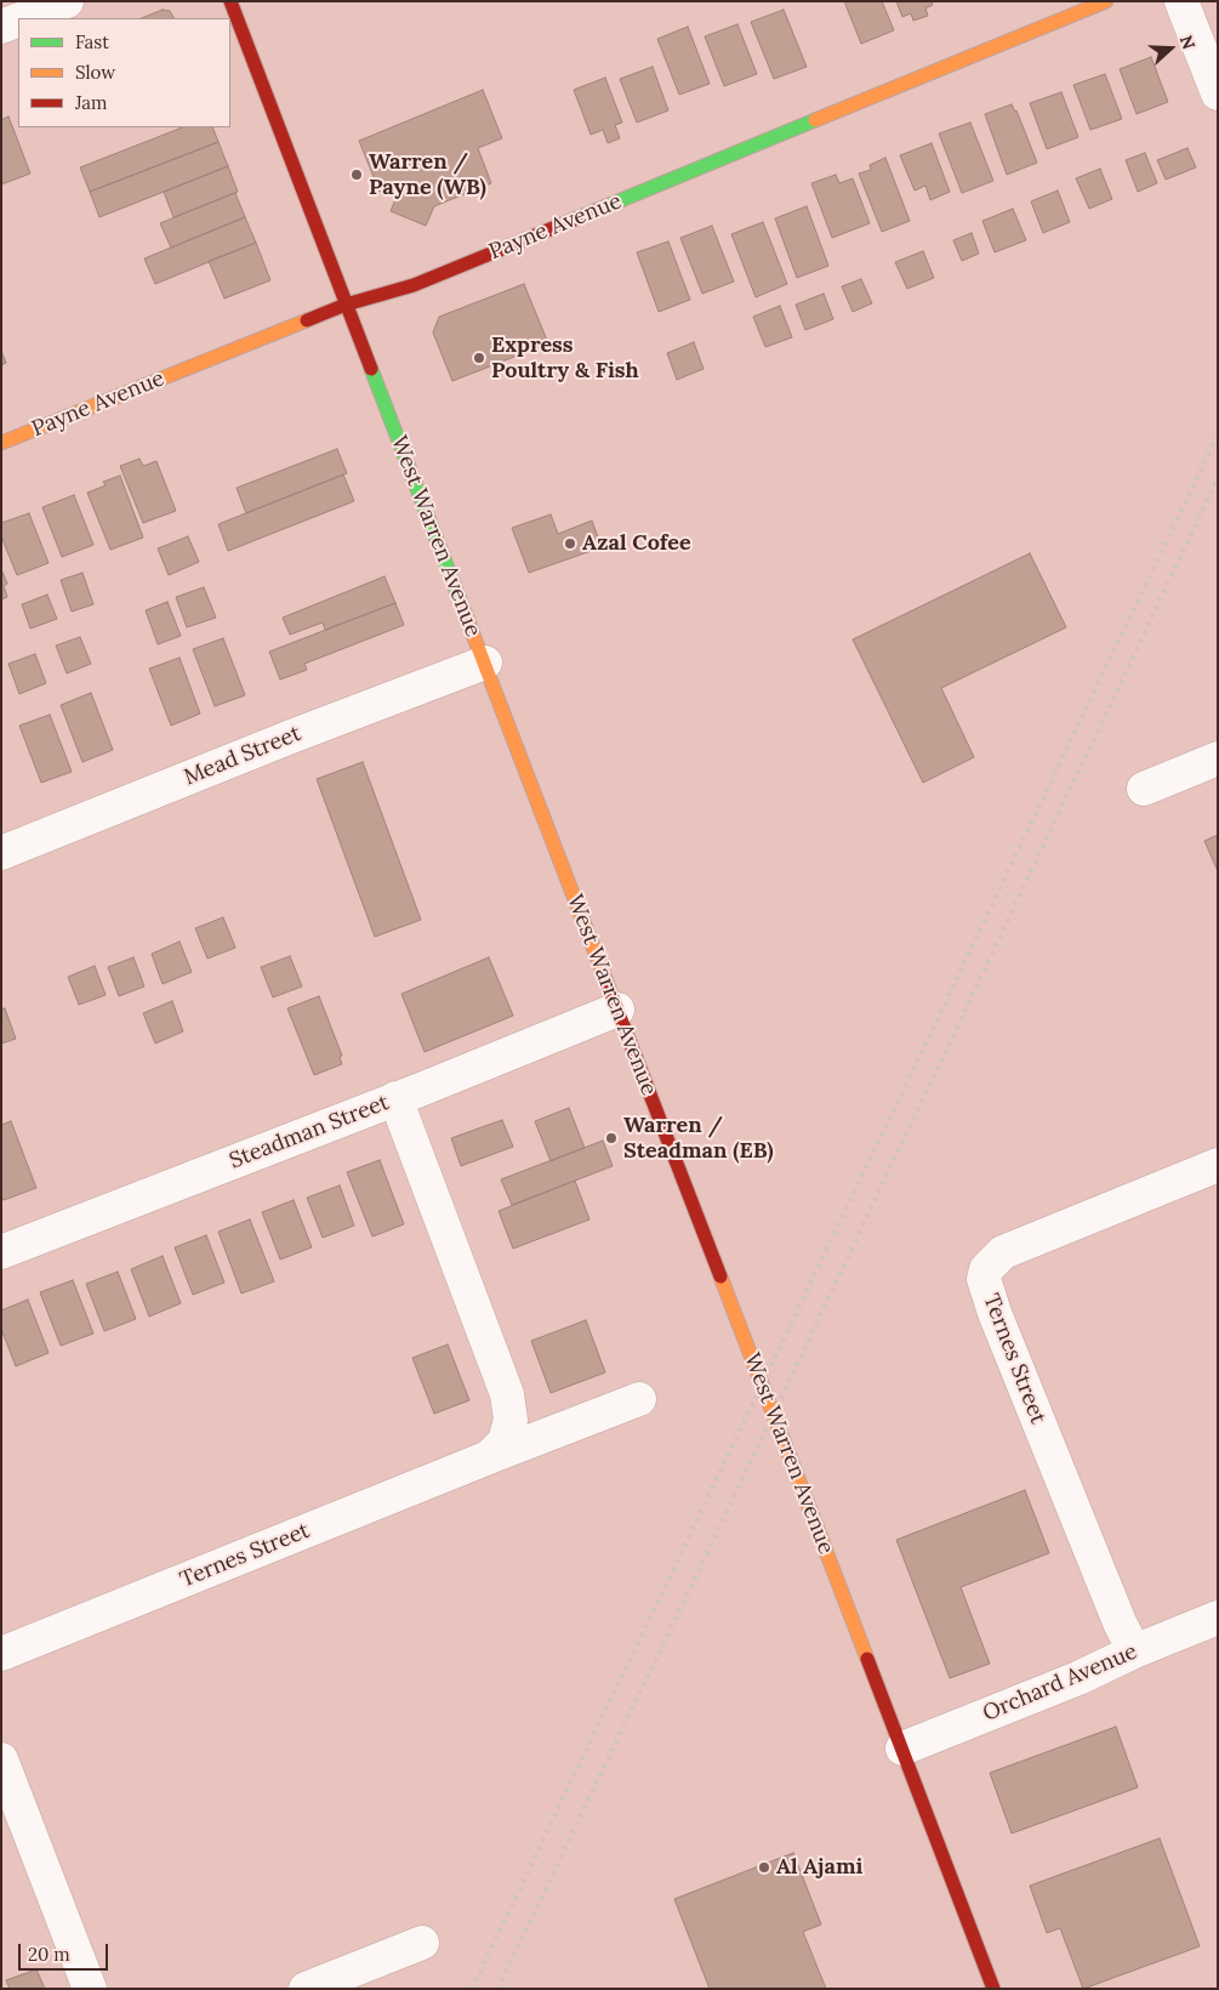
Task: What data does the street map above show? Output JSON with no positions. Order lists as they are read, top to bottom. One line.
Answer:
{"streets":{"main road":["Payne Avenue","West Warren Avenue"],"street":["Mead Street","Steadman Street","Ternes Street","Orchard Avenue"]},"crossings":[["Payne Avenue","West Warren Avenue"],["West Warren Avenue","Mead Street"],["West Warren Avenue","Steadman Street"],["West Warren Avenue","Orchard Avenue"],["Ternes Street","Orchard Avenue"]],"places":["Warren / Payne (WB)","Express Poultry & Fish","Azal Cofee","Warren / Steadman (EB)","Al Ajami"],"legend":["Fast","Slow","Jam"],"scale_bar":"20 m","north":"right"}
